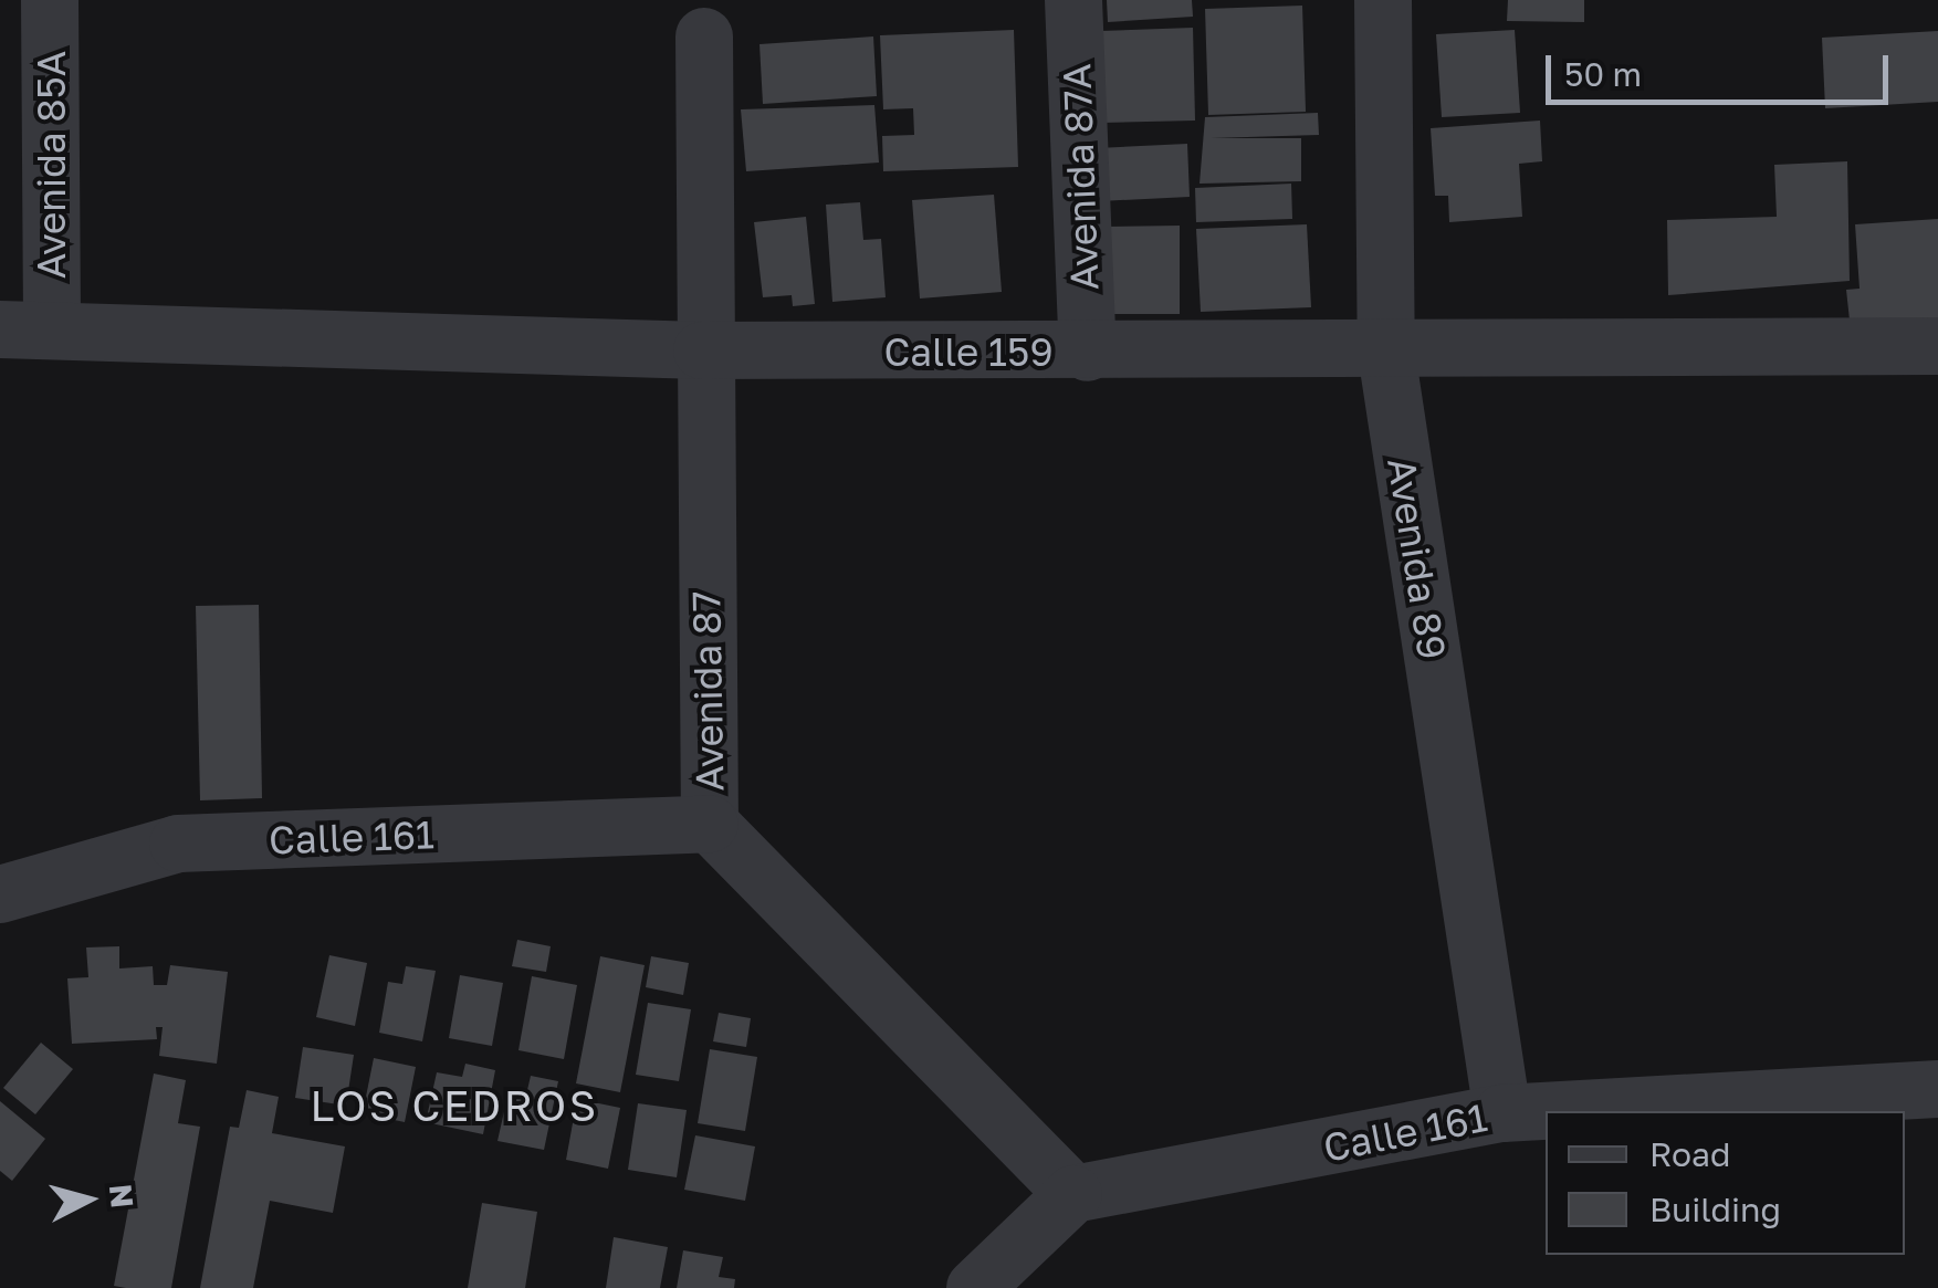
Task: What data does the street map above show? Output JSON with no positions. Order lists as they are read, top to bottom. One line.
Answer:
{"streets":{"street":["Avenida 85A","Avenida 87A","Calle 159","Avenida 89","Avenida 87","Calle 161"]},"crossings":[["Avenida 85A","Calle 159"],["Avenida 87A","Calle 159"],["Calle 159","Avenida 89"],["Calle 159","Avenida 87"],["Avenida 89","Calle 161"],["Avenida 87","Calle 161"]],"districts":["LOS CEDROS"],"legend":["Road","Building"],"scale_bar":"50 m","north":"right"}
